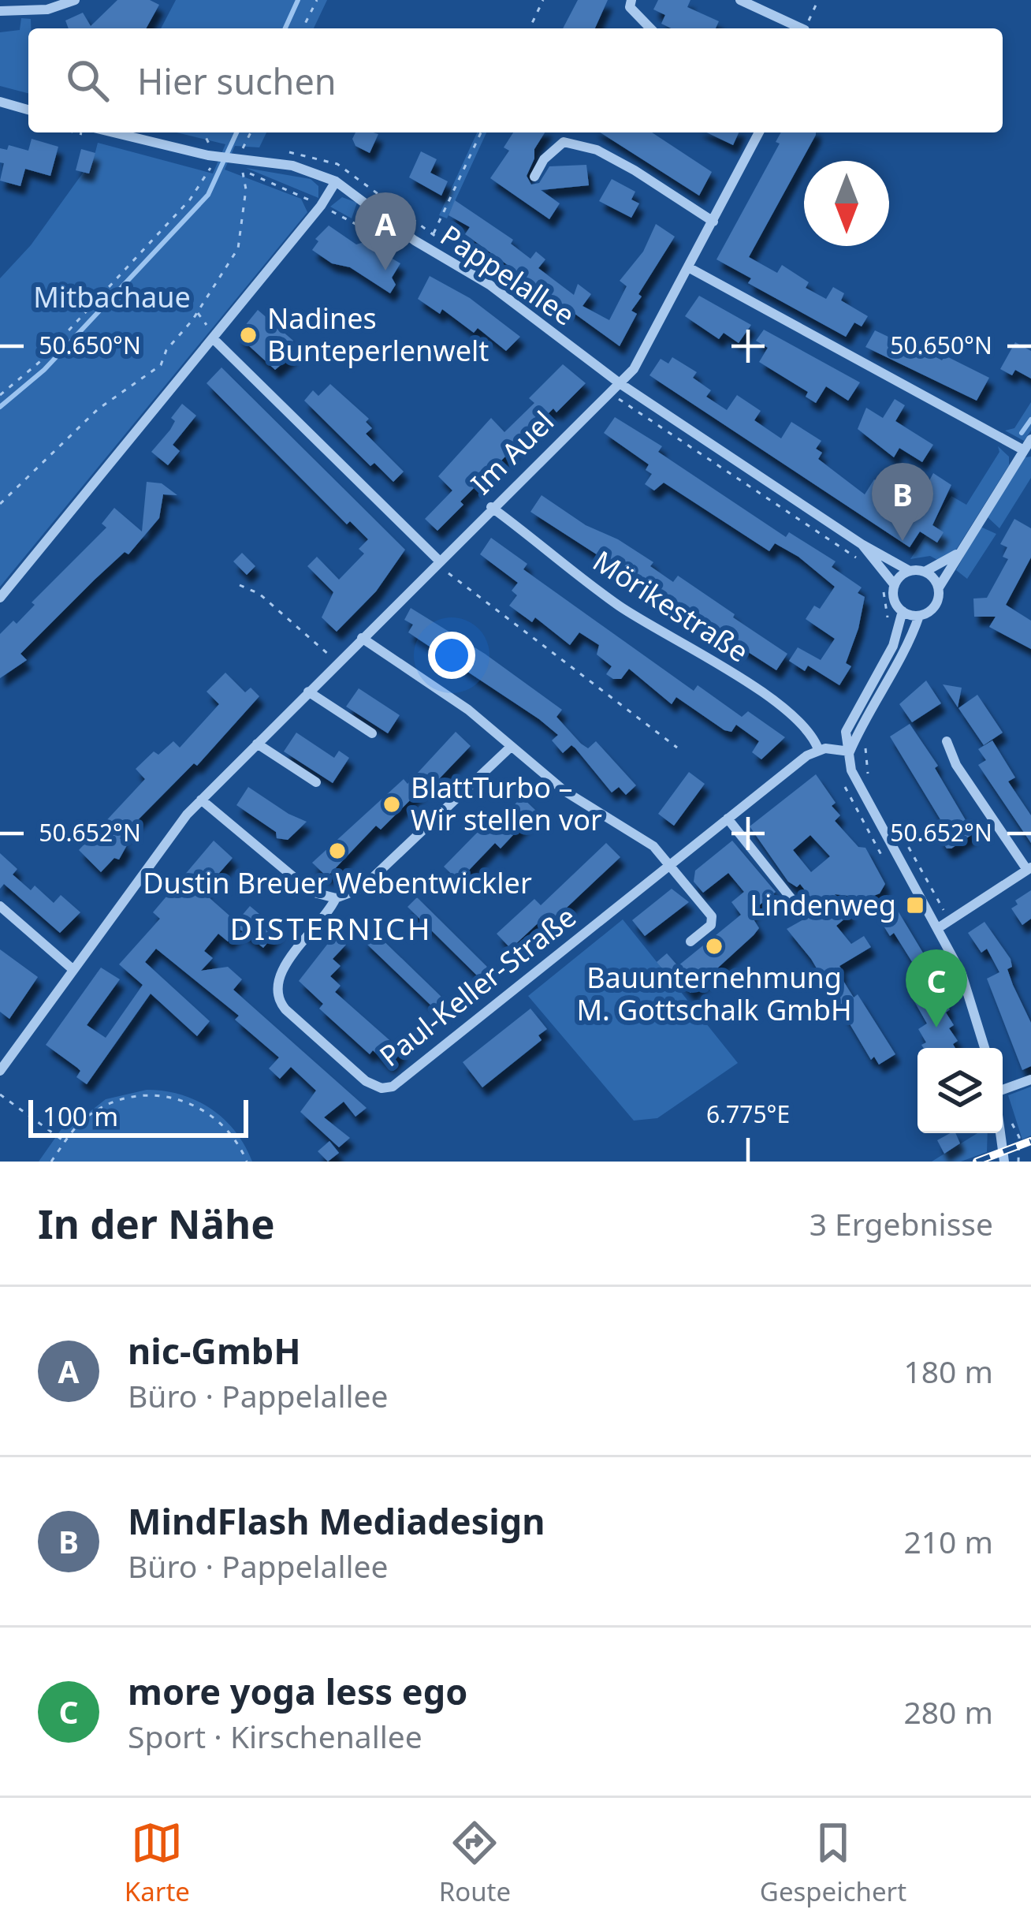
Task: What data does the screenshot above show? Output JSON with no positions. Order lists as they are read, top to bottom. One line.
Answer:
{"streets":{"street":["Pappelallee","Im Auel","Mörikestraße","Paul-Keller-Straße"]},"crossings":[["Pappelallee","Im Auel"],["Im Auel","Mörikestraße"],["Mörikestraße","Paul-Keller-Straße"]],"districts":["DISTERNICH"],"parks":["Mitbachaue"],"places":{"other":["Nadines Bunteperlenwelt","BlattTurbo – Wir stellen vor","Dustin Breuer Webentwickler","Bauunternehmung M. Gottschalk GmbH"],"transit":["Lindenweg"]},"scale_bar":"100 m","north":"bottom","page":{"search":"Hier suchen","pins":["A","B","C"],"scale":"100 m","heading":["In der Nähe","3 Ergebnisse"],"list":[{"mark":"A","name":"nic-GmbH","note":"Büro · Pappelallee","value":"180 m"},{"mark":"B","name":"MindFlash Mediadesign","note":"Büro · Pappelallee","value":"210 m"},{"mark":"C","name":"more yoga less ego","note":"Sport · Kirschenallee","value":"280 m"}],"nav":["Karte","Route","Gespeichert"]},"coordinates":["50.650°N","50.652°N","6.775°E"]}
